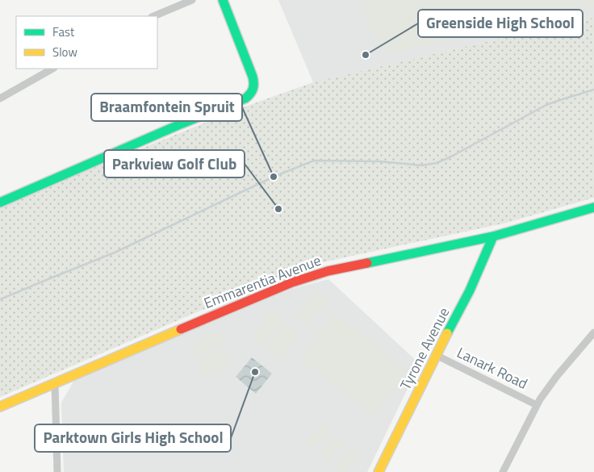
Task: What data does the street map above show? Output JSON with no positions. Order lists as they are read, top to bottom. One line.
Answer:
{"streets":{"street":["Emmarentia Avenue","Tyrone Avenue","Lanark Road"]},"crossings":[["Emmarentia Avenue","Tyrone Avenue"],["Tyrone Avenue","Lanark Road"]],"places":["Greenside High School","Braamfontein Spruit","Parkview Golf Club","Parktown Girls High School"],"legend":["Fast","Slow"]}
